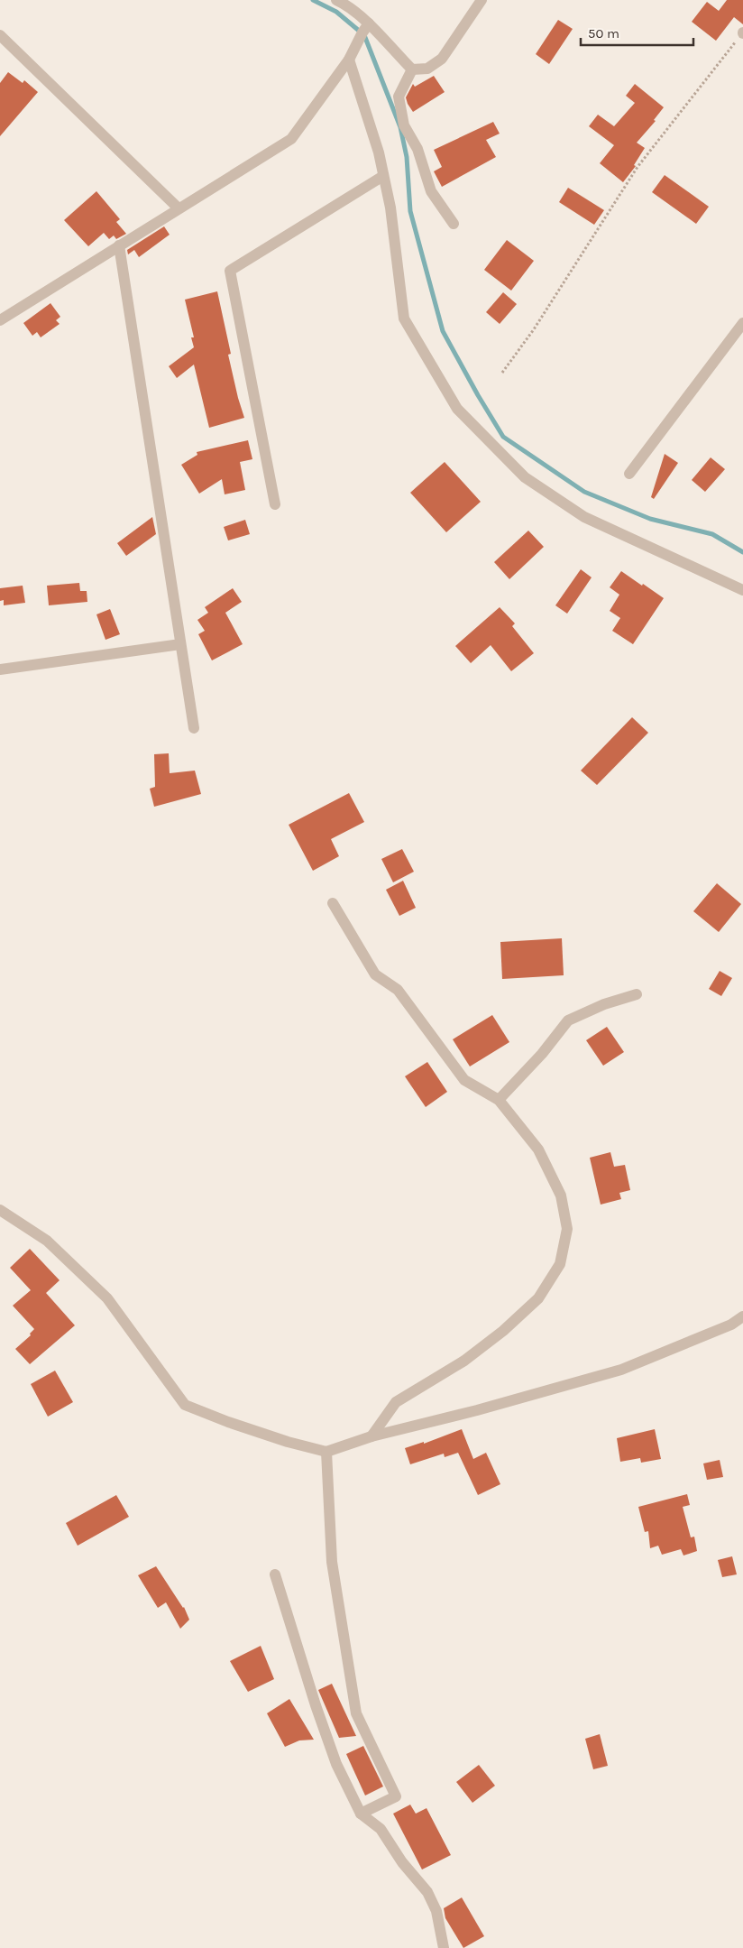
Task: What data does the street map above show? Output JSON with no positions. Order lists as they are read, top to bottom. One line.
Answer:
{"scale_bar":"50 m"}
